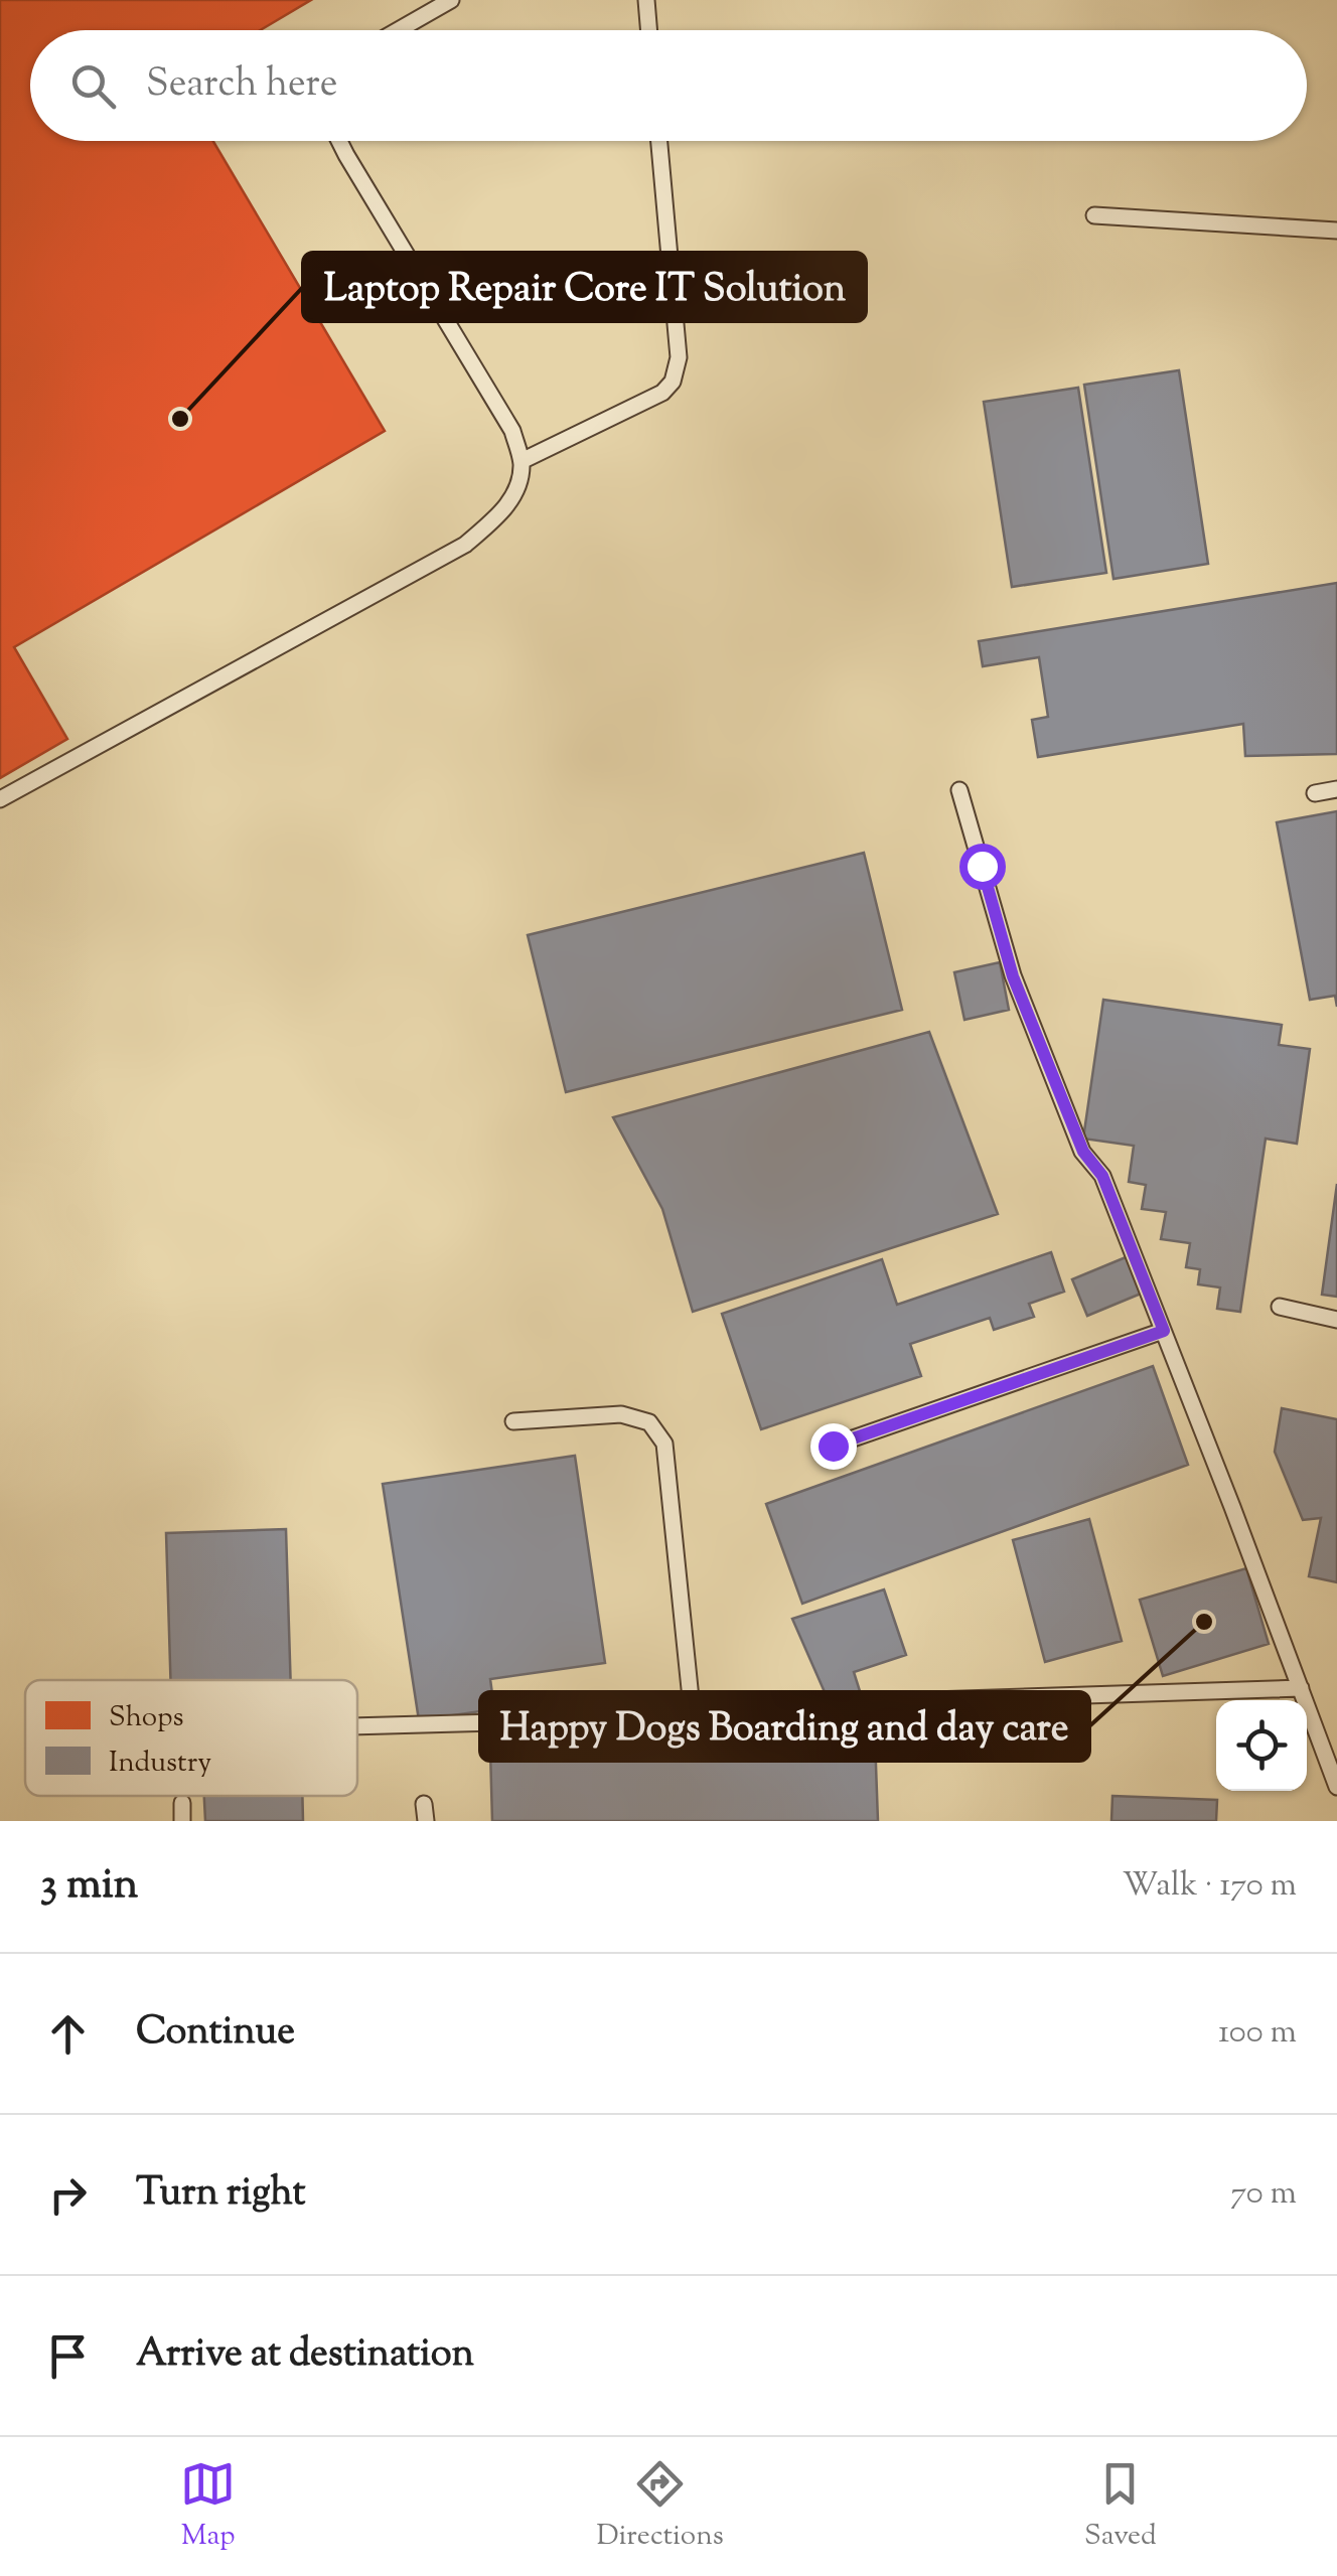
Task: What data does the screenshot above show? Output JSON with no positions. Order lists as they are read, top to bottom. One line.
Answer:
{"places":["Laptop Repair Core IT Solution","Happy Dogs Boarding and day care"],"legend":["Shops","Industry"],"page":{"search":"Search here","heading":["3 min","Walk · 170 m"],"list":[["Continue","100 m"],["Turn right","70 m"],"Arrive at destination"],"nav":["Map","Directions","Saved"]}}
